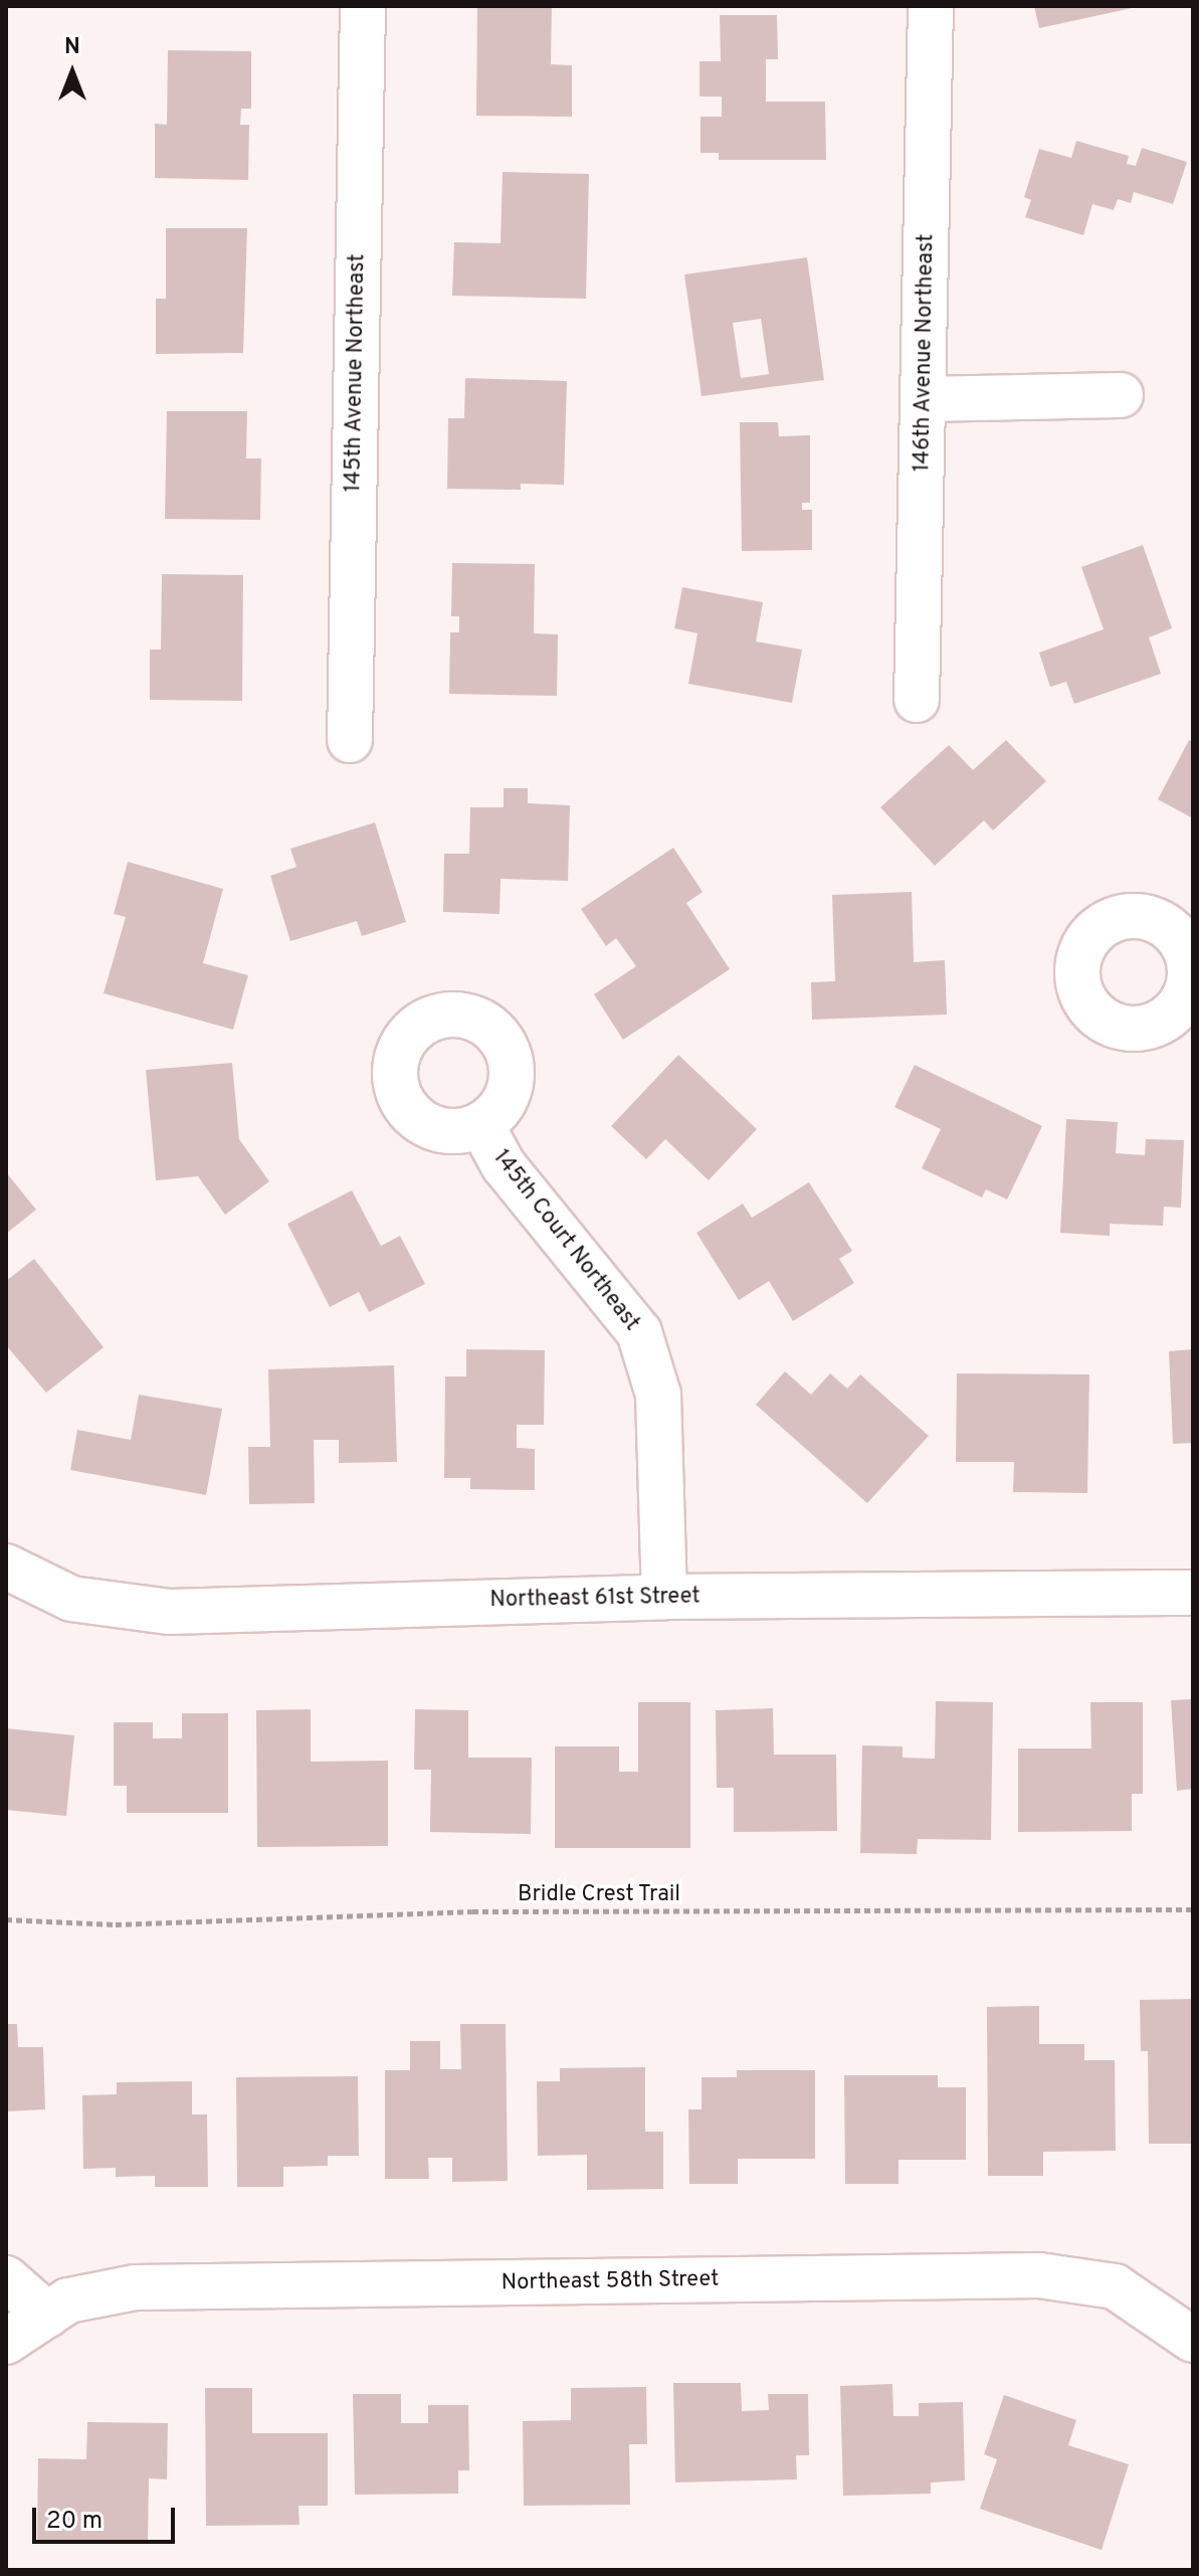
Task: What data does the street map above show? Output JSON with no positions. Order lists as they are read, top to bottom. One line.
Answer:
{"streets":{"street":["146th Avenue Northeast","145th Avenue Northeast","145th Court Northeast","Northeast 61st Street","Northeast 58th Street"],"path":["Bridle Crest Trail"]},"crossings":[["145th Court Northeast","Northeast 61st Street"]],"scale_bar":"20 m","north":"top"}
